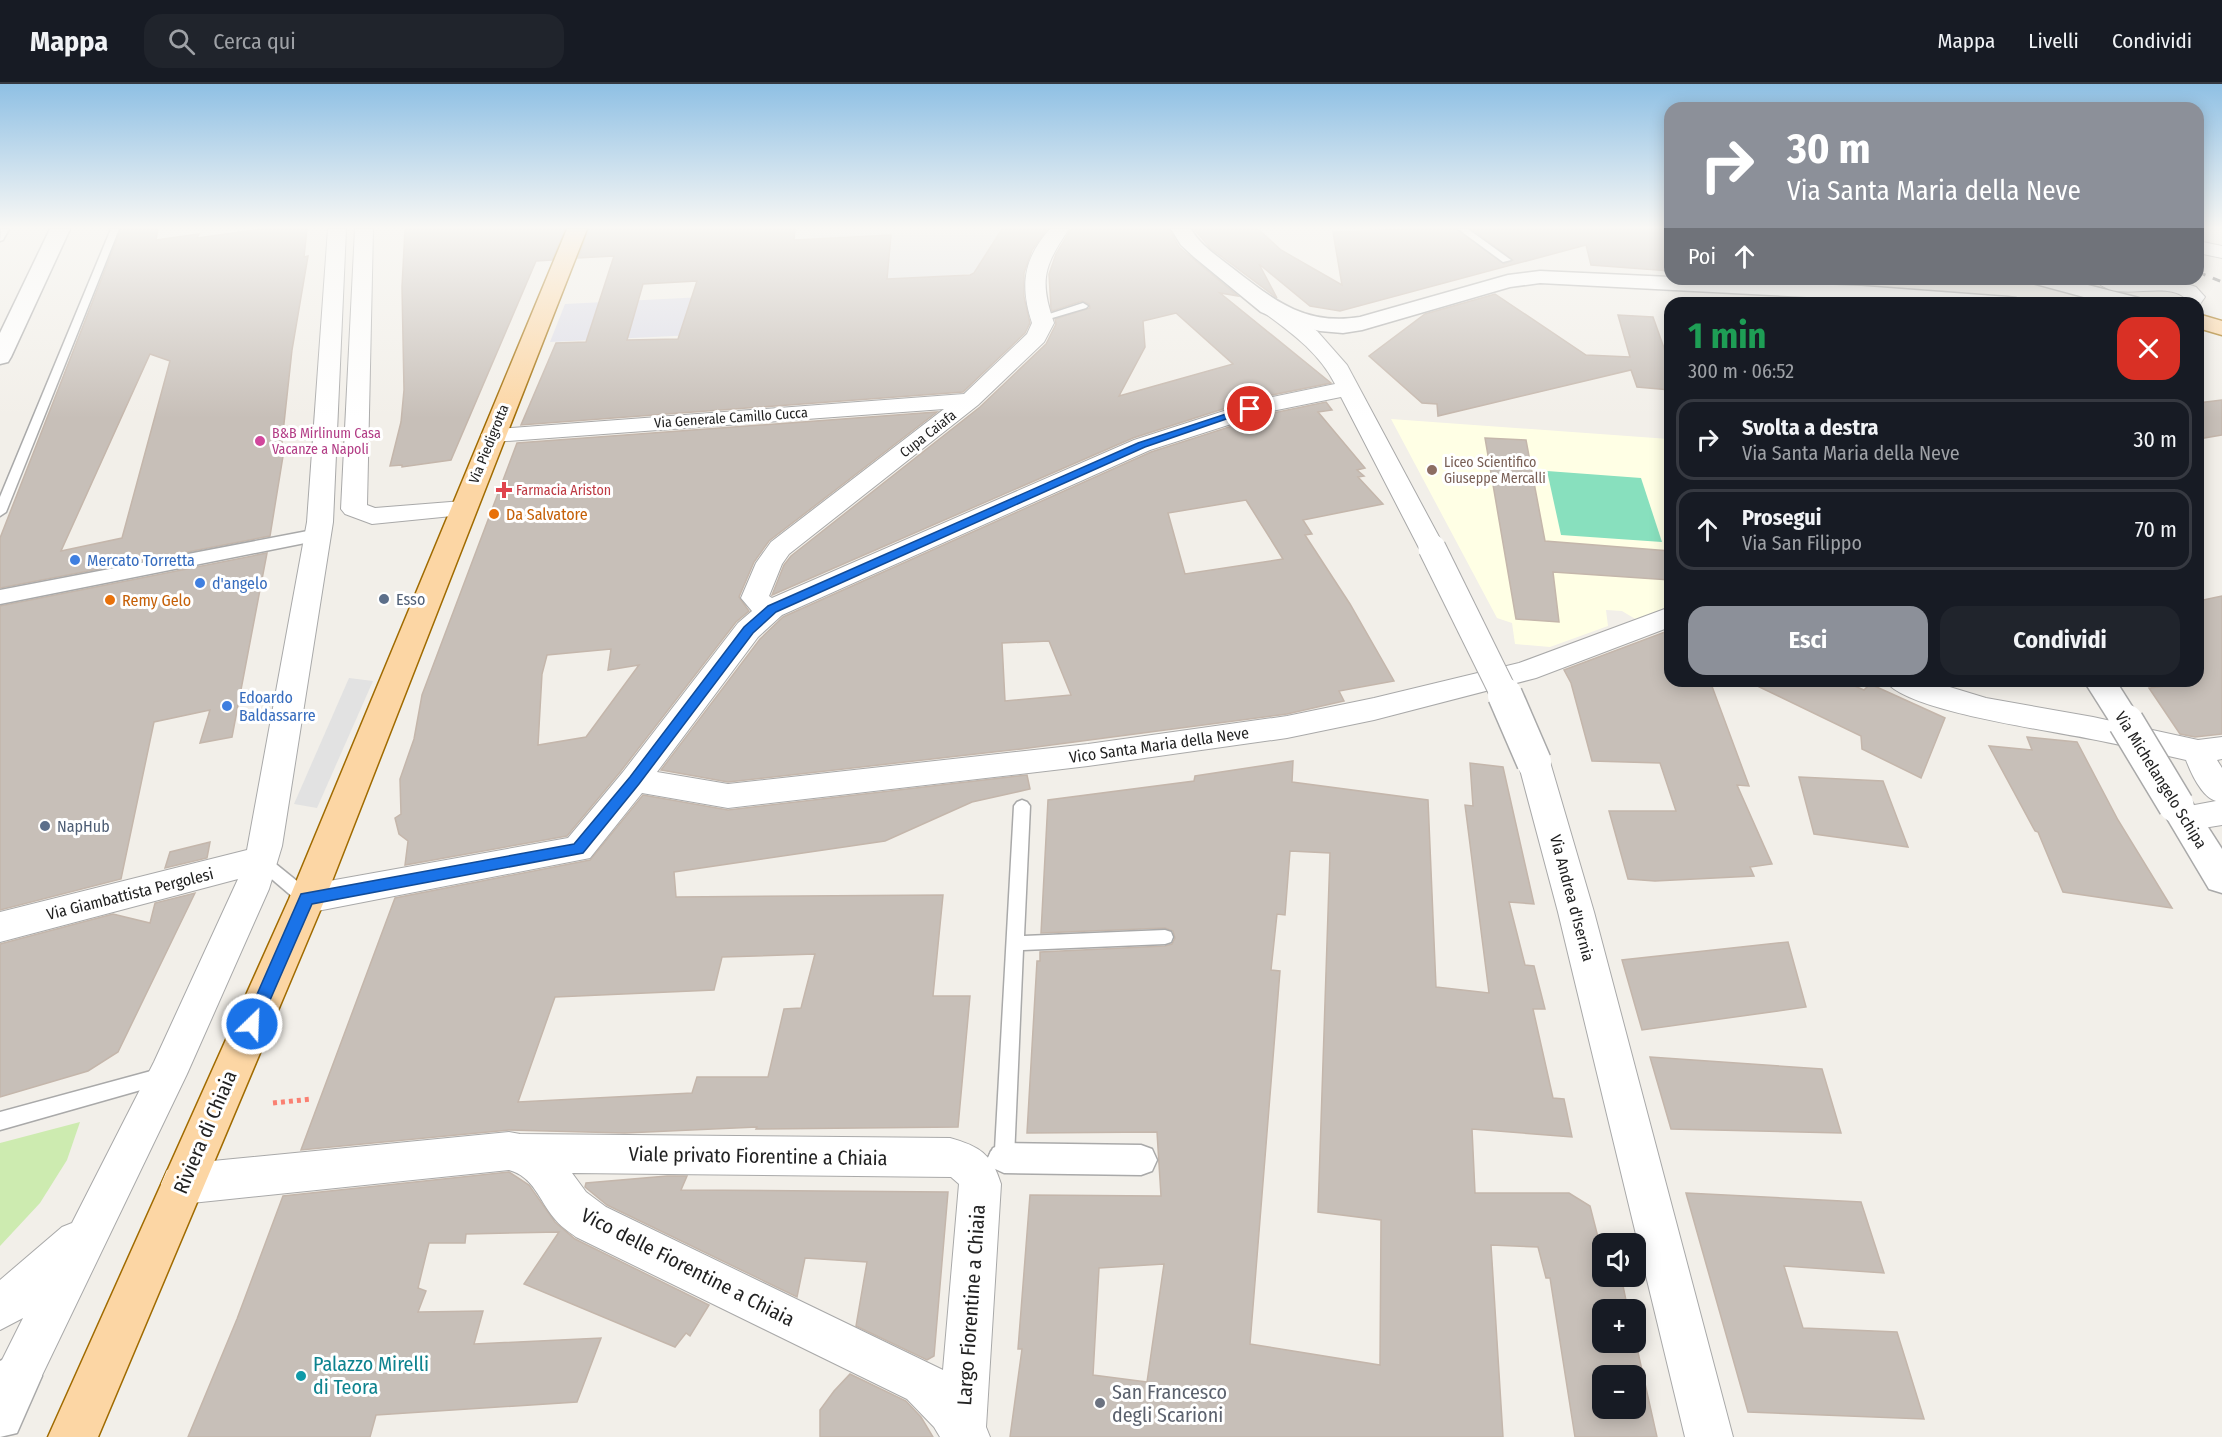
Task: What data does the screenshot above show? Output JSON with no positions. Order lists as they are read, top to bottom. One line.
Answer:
{"streets":{"main road":["Via Piedigrotta","Riviera di Chiaia"],"street":["Via Generale Camillo Cucca","Cupa Caiafa","Vico Santa Maria della Neve","Via Michelangelo Schipa","Via Giambattista Pergolesi","Via Andrea d'Isernia","Viale privato Fiorentine a Chiaia","Vico delle Fiorentine a Chiaia","Largo Fiorentine a Chiaia"]},"crossings":[["Via Generale Camillo Cucca","Cupa Caiafa"],["Via Generale Camillo Cucca","Via Piedigrotta"],["Via Piedigrotta","Riviera di Chiaia"],["Viale privato Fiorentine a Chiaia","Vico delle Fiorentine a Chiaia"],["Viale privato Fiorentine a Chiaia","Largo Fiorentine a Chiaia"],["Vico delle Fiorentine a Chiaia","Largo Fiorentine a Chiaia"]],"places":{"other":["B&B Mirlinum Casa Vacanze a Napoli","Liceo Scientifico Giuseppe Mercalli","Da Salvatore","Mercato Torretta","d'angelo","Esso","Remy Gelo","Edoardo Baldassarre","NapHub","Palazzo Mirelli di Teora","San Francesco degli Scarioni"],"health":["Farmacia Ariston"]},"page":{"header":"Mappa","search":"Cerca qui","nav":["Mappa","Livelli","Condividi"],"turn":["30 m","Via Santa Maria della Neve"],"then":"Poi","heading":["1 min","300 m · 06:52"],"list":[{"name":"Svolta a destra","note":"Via Santa Maria della Neve","value":"30 m"},{"name":"Prosegui","note":"Via San Filippo","value":"70 m"}],"buttons":["Esci","Condividi"],"map_buttons":["+","−"]}}
